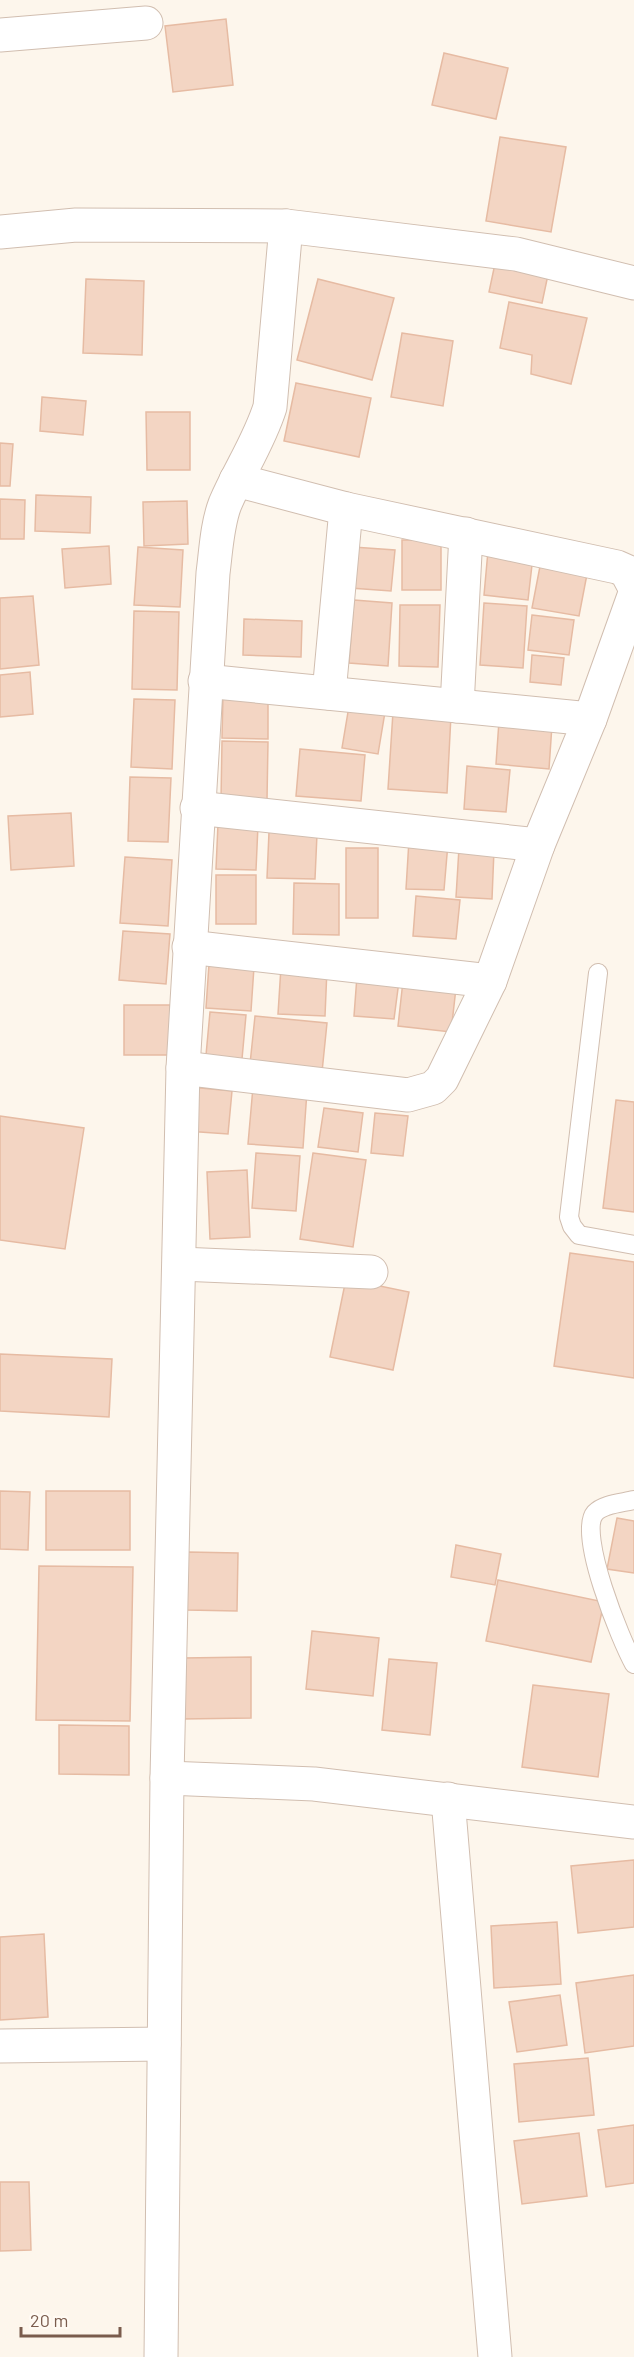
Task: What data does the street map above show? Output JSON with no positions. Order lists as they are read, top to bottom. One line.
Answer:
{"scale_bar":"20 m"}
